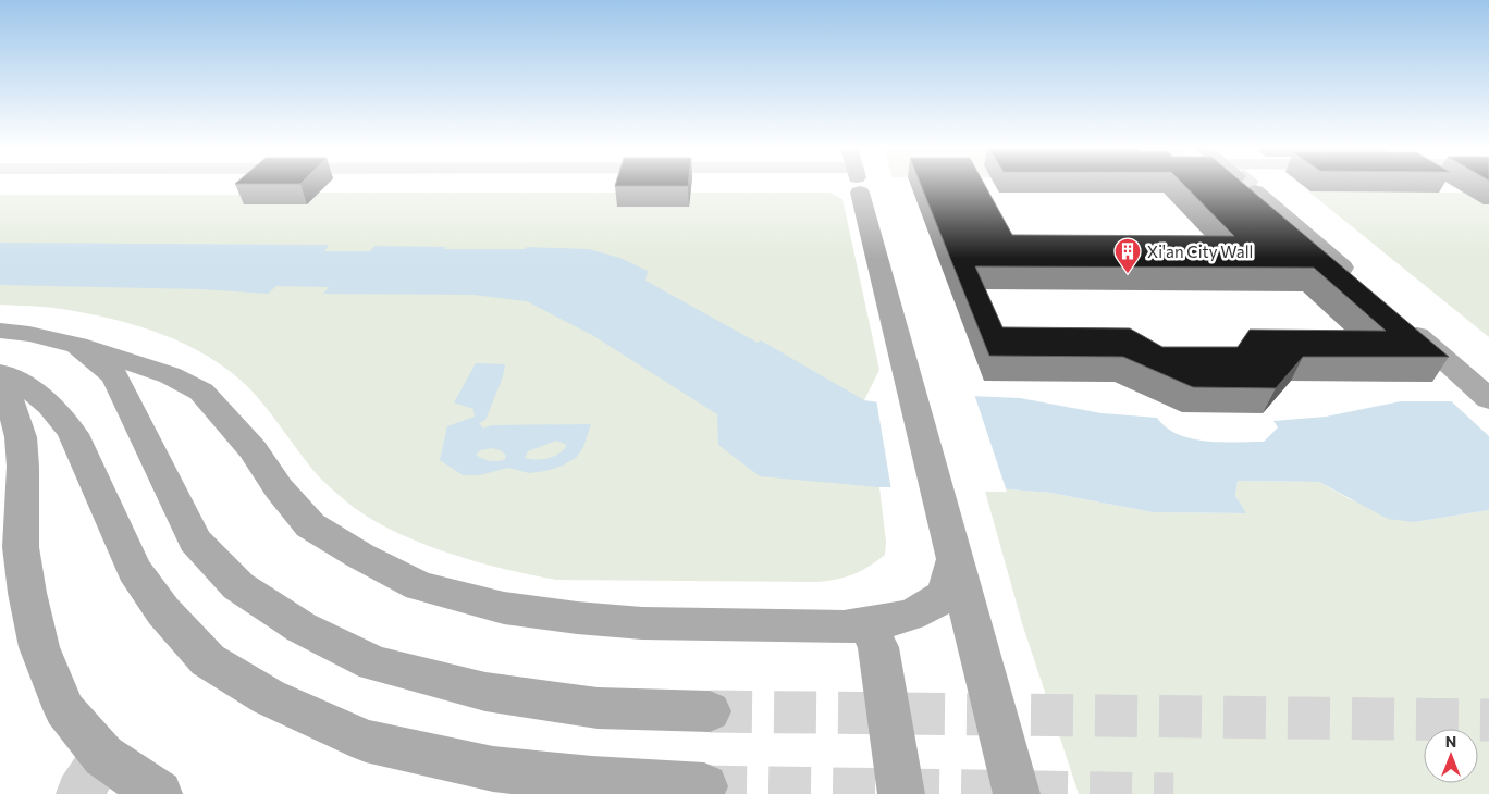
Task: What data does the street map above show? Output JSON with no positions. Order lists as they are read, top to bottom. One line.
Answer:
{"places":{"building":["Xi'an City Wall"]},"north":"top"}
